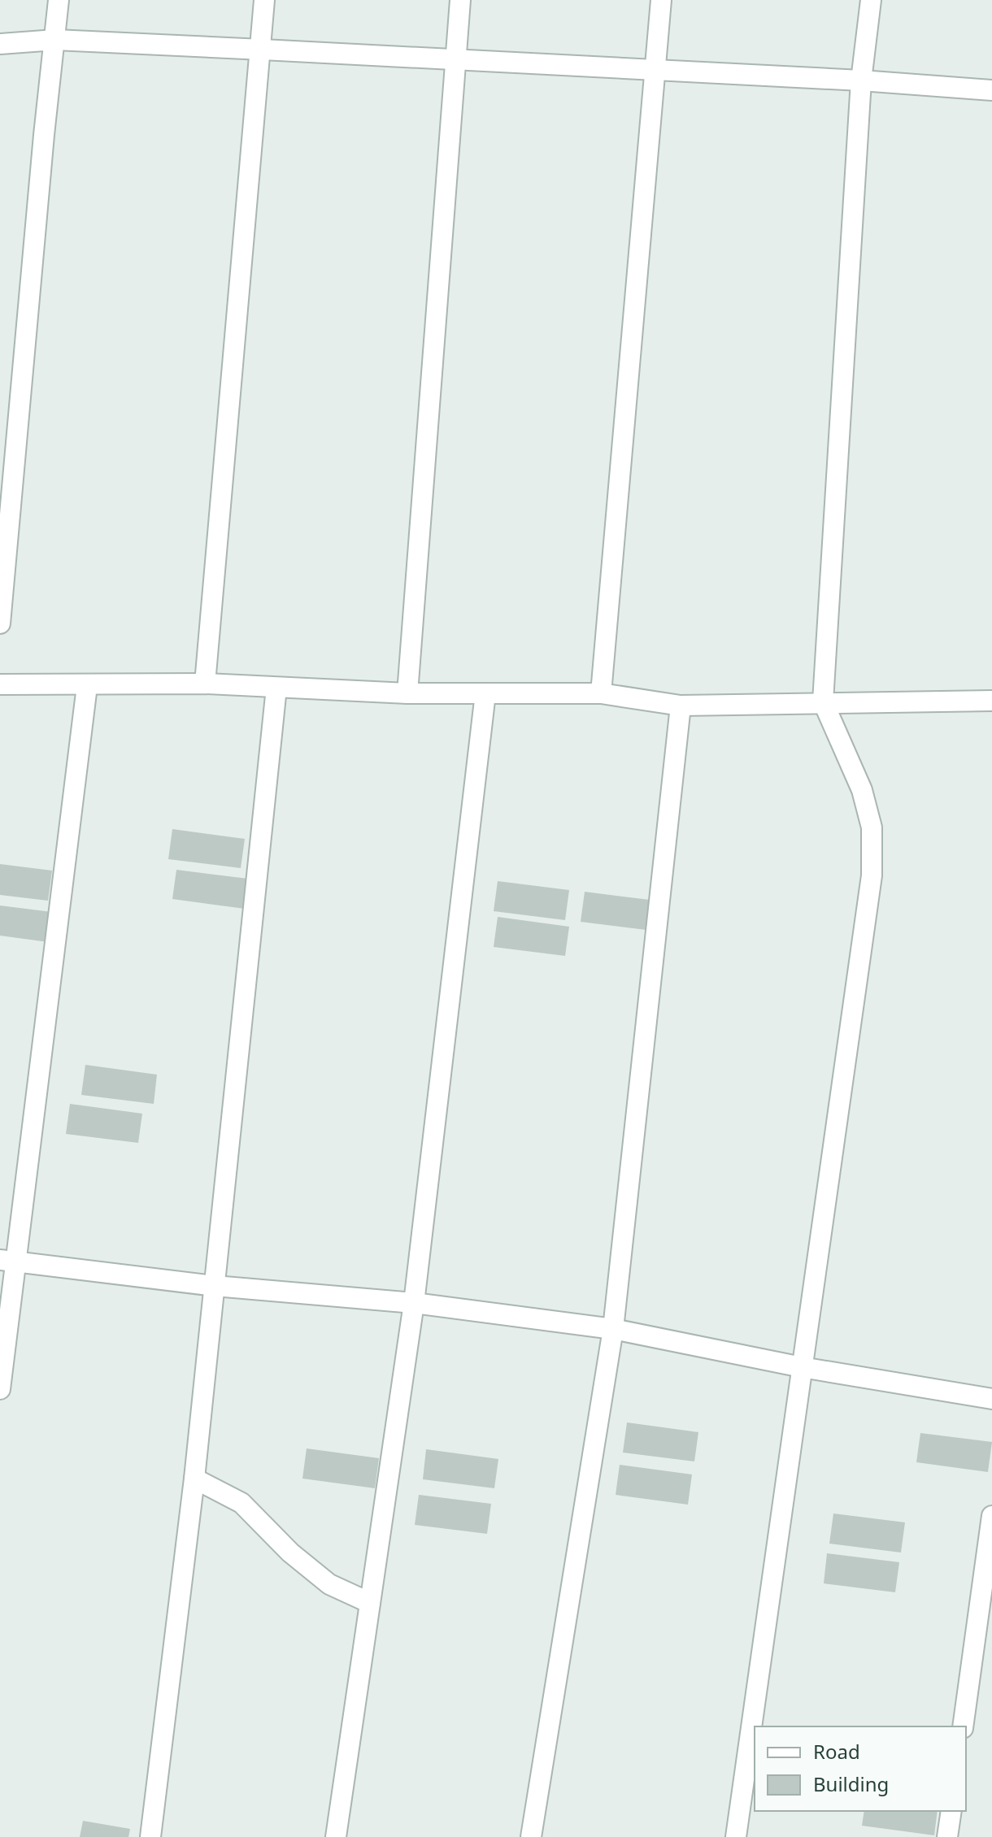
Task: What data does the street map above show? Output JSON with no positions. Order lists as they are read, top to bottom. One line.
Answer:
{"legend":["Road","Building"]}
